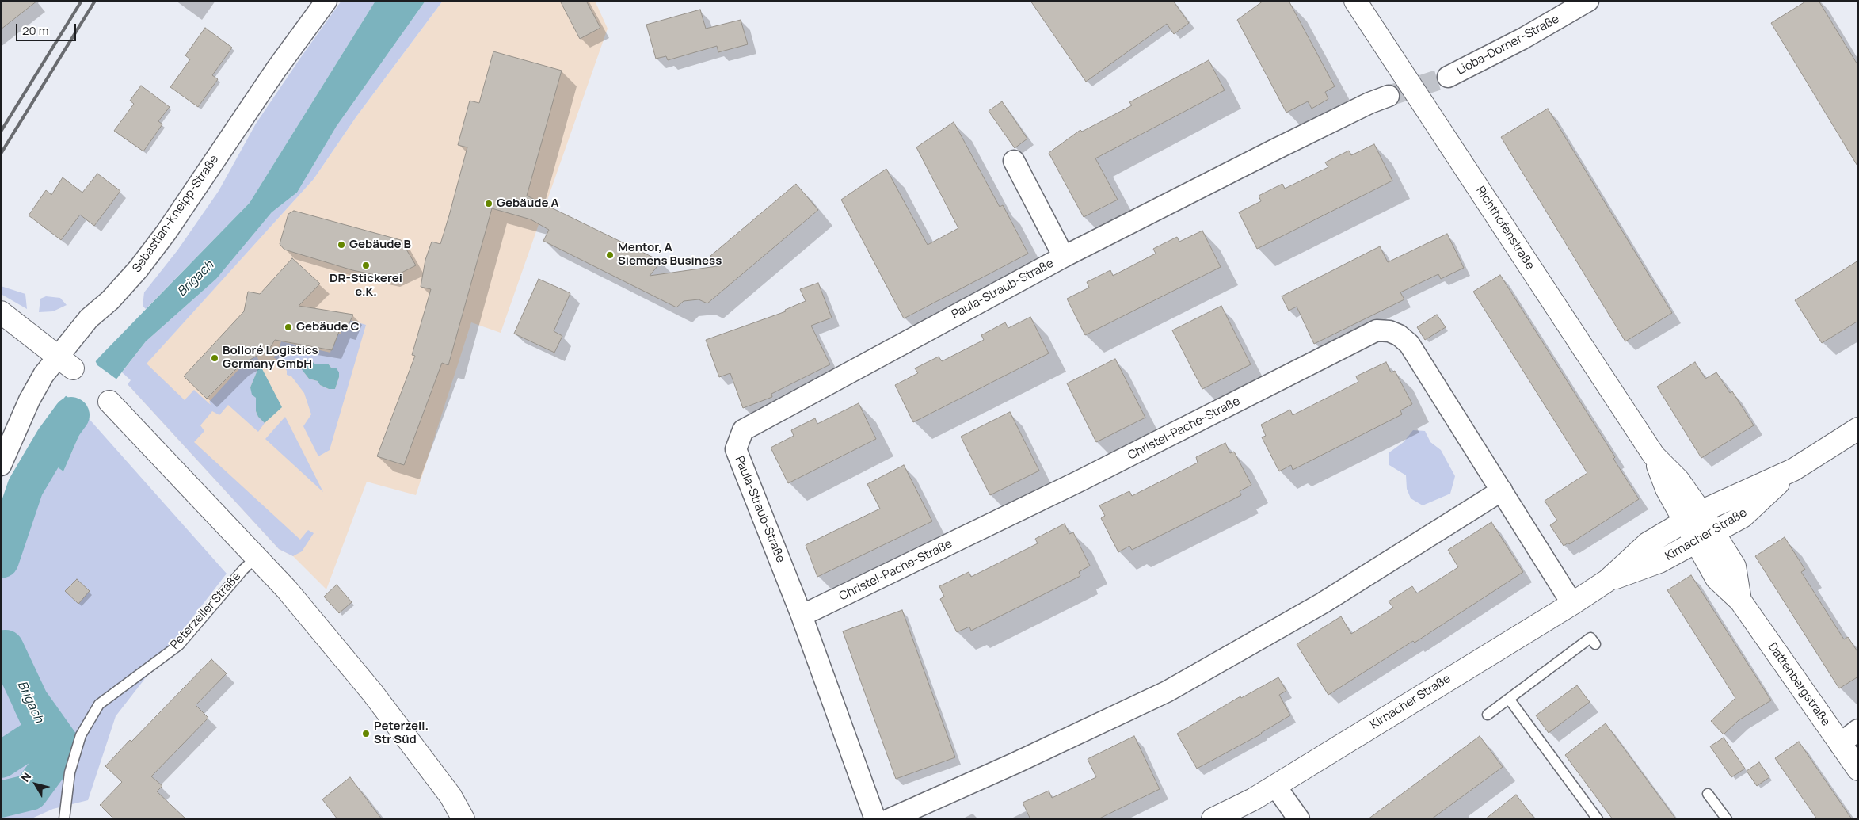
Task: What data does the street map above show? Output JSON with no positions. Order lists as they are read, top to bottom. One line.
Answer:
{"streets":{"main road":["Richthofenstraße","Kirnacher Straße","Dattenbergstraße"],"street":["Lioba-Dorner-Straße","Sebastian-Kneipp-Straße","Paula-Straub-Straße","Christel-Pache-Straße"],"lane":["Peterzeller Straße"]},"crossings":[["Richthofenstraße","Kirnacher Straße"],["Richthofenstraße","Dattenbergstraße"],["Paula-Straub-Straße","Christel-Pache-Straße"],["Christel-Pache-Straße","Kirnacher Straße"],["Kirnacher Straße","Dattenbergstraße"]],"water":["Brigach"],"places":["Gebäude A","Gebäude B","Mentor, A Siemens Business","DR-Stickerei e.K.","Gebäude C","Bolloré Logistics Germany GmbH","Peterzell. Str Süd"],"scale_bar":"20 m","north":"top left"}
